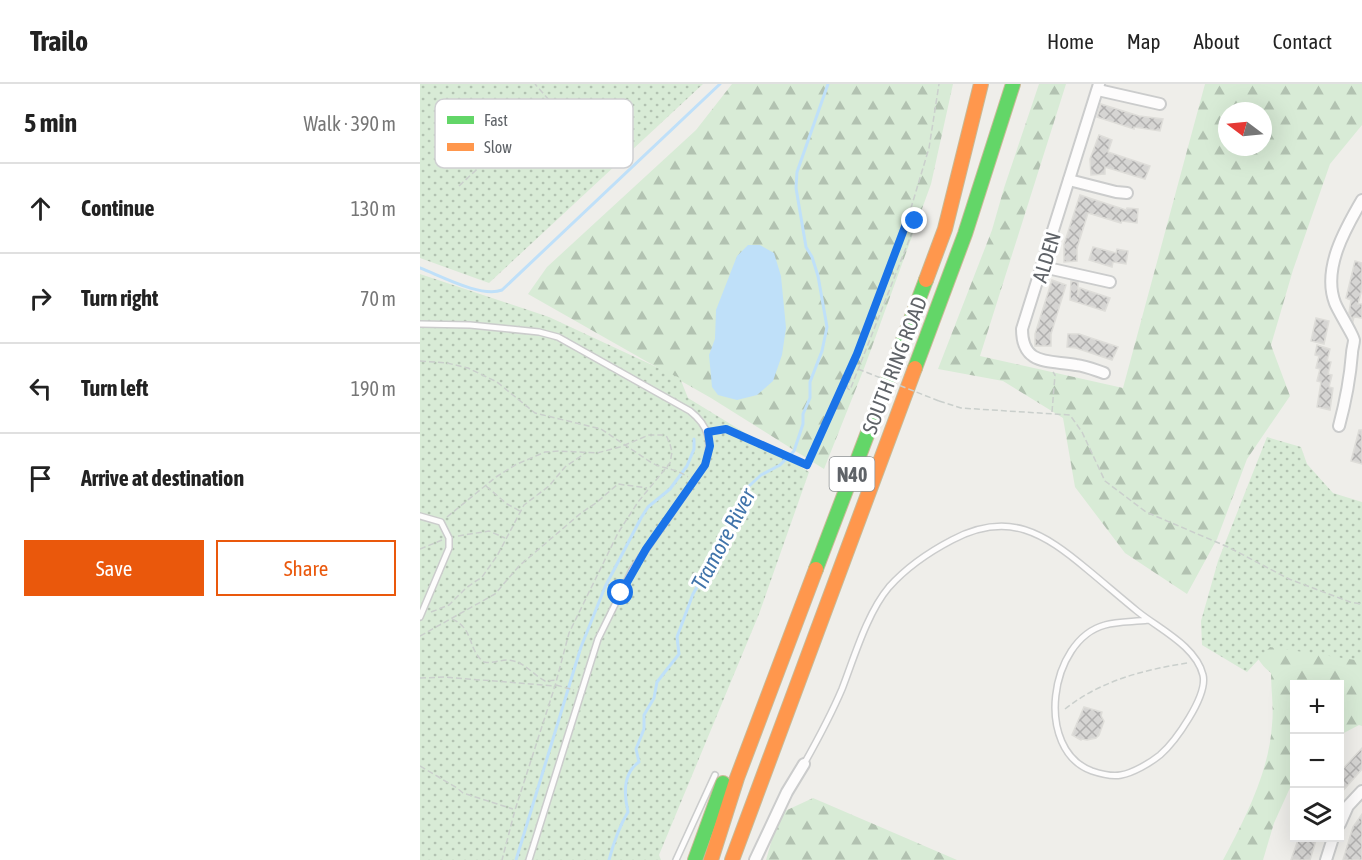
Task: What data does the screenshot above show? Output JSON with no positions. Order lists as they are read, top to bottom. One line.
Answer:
{"streets":{"highway":["SOUTH RING ROAD","N40"],"street":["ALDEN"]},"water":["Tramore River"],"legend":["Fast","Slow"],"north":"left","page":{"header":"Trailo","nav":["Home","Map","About","Contact"],"heading":["5 min","Walk · 390 m"],"list":[["Continue","130 m"],["Turn right","70 m"],["Turn left","190 m"],"Arrive at destination"],"buttons":["Save","Share"],"map_buttons":["+","−"]}}
